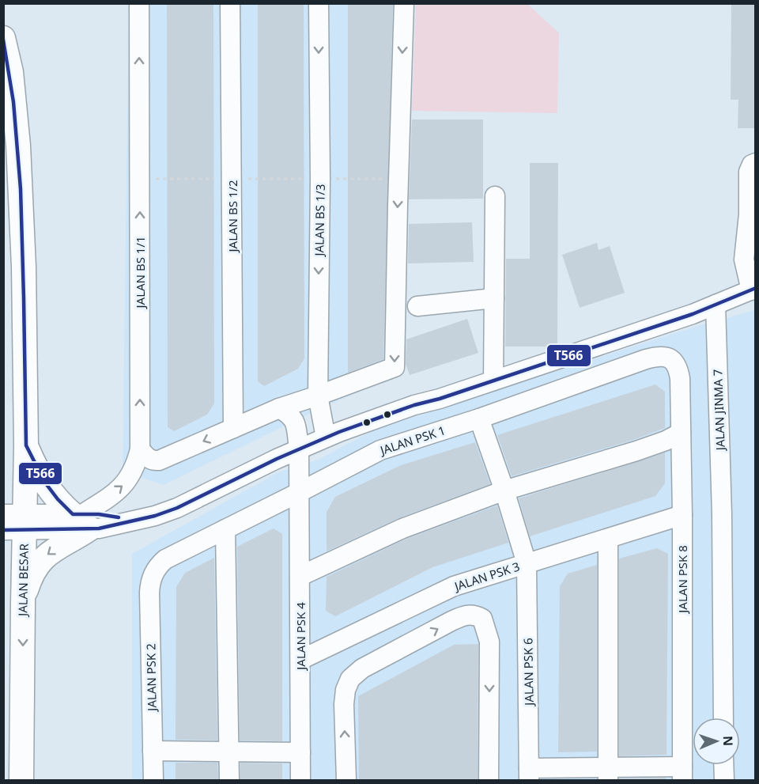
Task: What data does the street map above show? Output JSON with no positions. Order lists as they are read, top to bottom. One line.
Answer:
{"streets":{"main road":["JALAN BESAR"],"street":["JALAN BS 1/2","JALAN BS 1/3","JALAN BS 1/1","JALAN JINMA 7","JALAN PSK 1","JALAN PSK 3","JALAN PSK 8","JALAN PSK 4","JALAN PSK 6","JALAN PSK 2"]},"crossings":[["JALAN PSK 1","JALAN PSK 8"],["JALAN PSK 1","JALAN PSK 4"],["JALAN PSK 1","JALAN PSK 6"],["JALAN PSK 1","JALAN PSK 2"],["JALAN PSK 3","JALAN PSK 8"],["JALAN PSK 3","JALAN PSK 4"],["JALAN PSK 3","JALAN PSK 6"]],"one_way":["JALAN BS 1/1"],"lines":["transit line T566"],"north":"right"}
